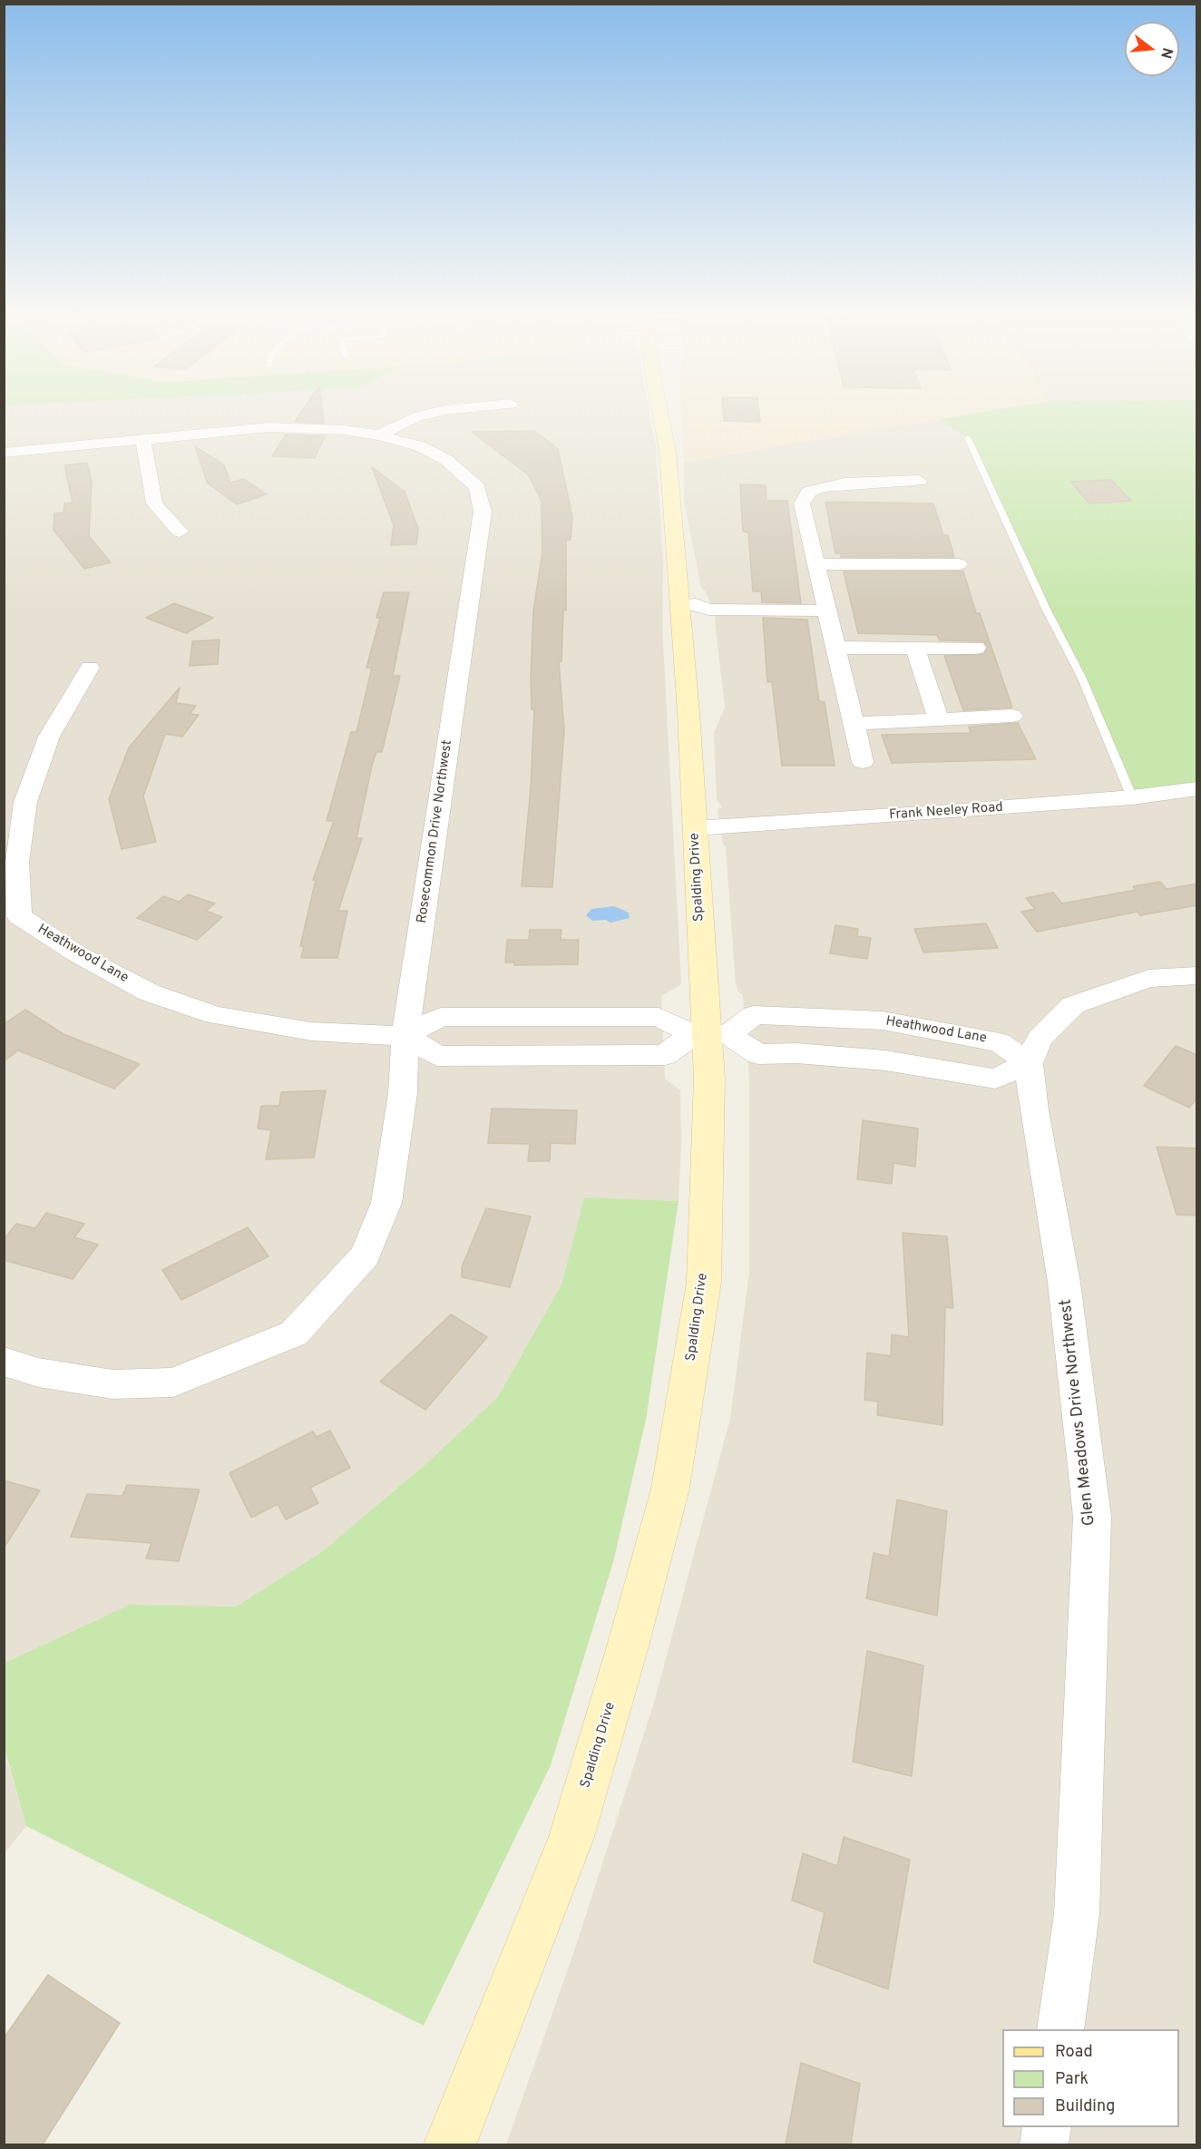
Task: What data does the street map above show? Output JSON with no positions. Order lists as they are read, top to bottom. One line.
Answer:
{"streets":{"main road":["Spalding Drive"],"street":["Frank Neeley Road","Rosecommon Drive Northwest","Heathwood Lane","Glen Meadows Drive Northwest"]},"crossings":[["Frank Neeley Road","Spalding Drive"],["Rosecommon Drive Northwest","Heathwood Lane"],["Spalding Drive","Heathwood Lane"],["Heathwood Lane","Glen Meadows Drive Northwest"]],"legend":["Road","Park","Building"],"north":"right"}
